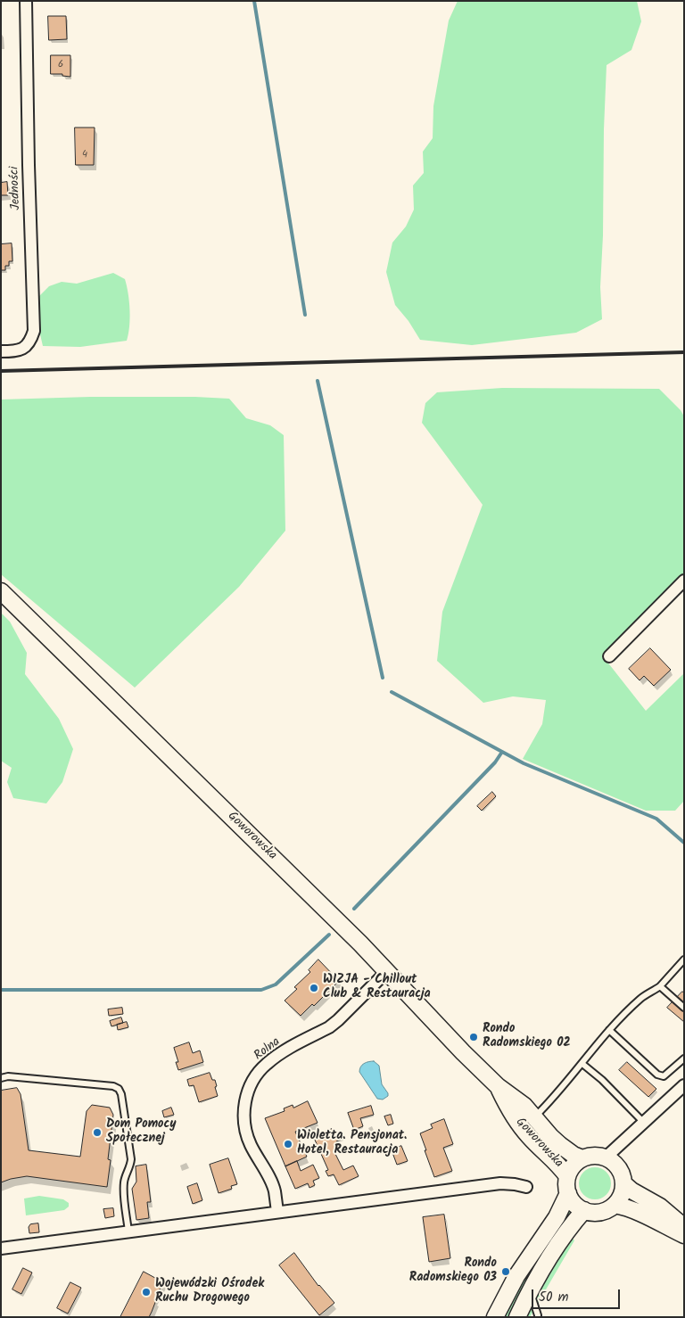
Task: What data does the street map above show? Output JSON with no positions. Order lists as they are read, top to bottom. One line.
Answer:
{"streets":{"main road":["Goworowska"],"street":["Jedności","Rolna"]},"crossings":[["Goworowska","Rolna"]],"places":["WIZJA - Chillout Club & Restauracja","Rondo Radomskiego 02","Dom Pomocy Społecznej","Wioletta. Pensjonat. Hotel, Restauracja","Rondo Radomskiego 03","Wojewódzki Ośrodek Ruchu Drogowego"],"house_numbers":["6","4"],"scale_bar":"50 m"}
